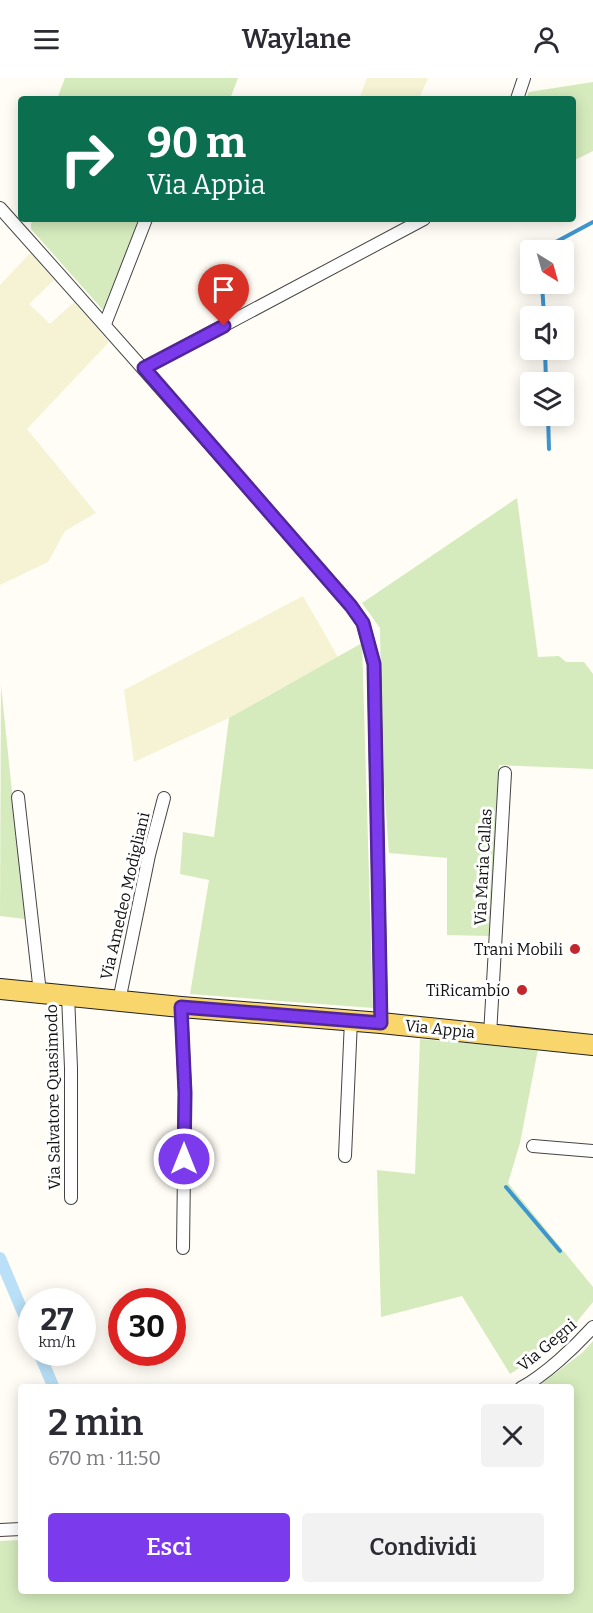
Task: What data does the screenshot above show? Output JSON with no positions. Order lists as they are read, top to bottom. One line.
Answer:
{"streets":{"main road":["Via Appia"],"street":["Via Maria Callas","Via Amedeo Modigliani","Via Salvatore Quasimodo","Via Gegni"]},"crossings":[["Via Maria Callas","Via Appia"],["Via Amedeo Modigliani","Via Appia"],["Via Appia","Via Salvatore Quasimodo"]],"places":["Trani Mobili","TiRicambio"],"north":"bottom right","page":{"header":"Waylane","turn":["90 m","Via Appia"],"speed":"27 km/h","limit":"30","heading":["2 min","670 m · 11:50"],"buttons":["Esci","Condividi"]}}
